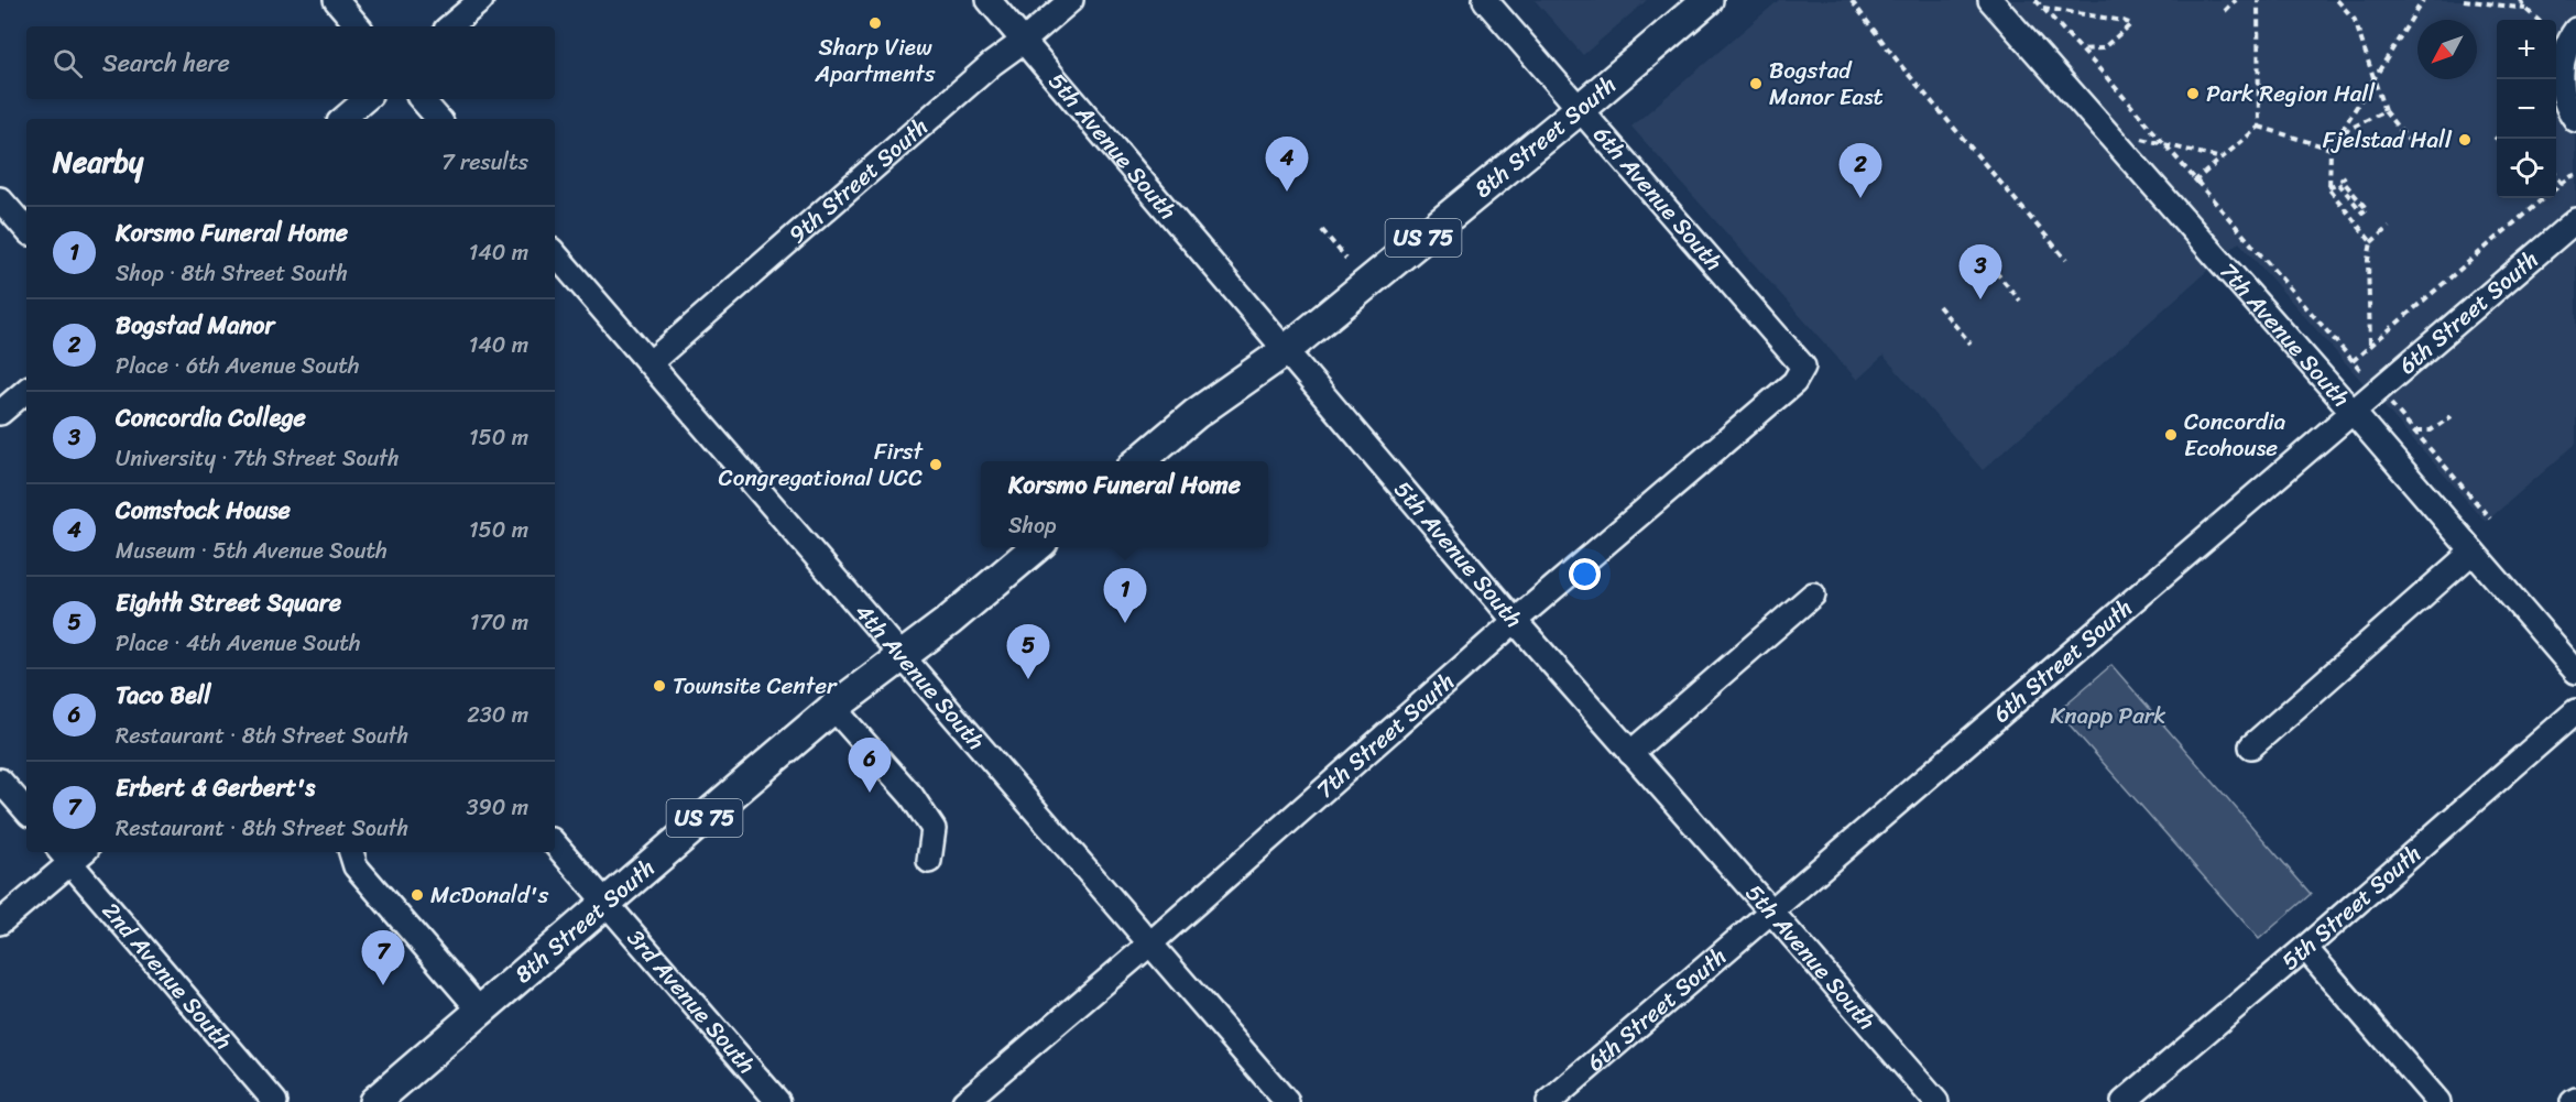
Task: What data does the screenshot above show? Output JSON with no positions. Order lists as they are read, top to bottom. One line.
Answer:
{"streets":{"main road":["8th Street South","US 75"],"street":["5th Avenue South","9th Street South","6th Avenue South","6th Street South","7th Avenue South","4th Avenue South","7th Street South","5th Street South","2nd Avenue South","3rd Avenue South"]},"crossings":[["8th Street South","5th Avenue South"],["8th Street South","6th Avenue South"],["8th Street South","4th Avenue South"],["8th Street South","3rd Avenue South"],["5th Avenue South","9th Street South"],["5th Avenue South","6th Street South"],["5th Avenue South","7th Street South"],["9th Street South","4th Avenue South"],["6th Avenue South","7th Street South"],["6th Street South","7th Avenue South"],["4th Avenue South","7th Street South"]],"parks":["Knapp Park"],"places":["Sharp View Apartments","Bogstad Manor East","Park Region Hall","Fjelstad Hall","Concordia Ecohouse","First Congregational UCC","Townsite Center","McDonald's"],"north":"bottom left","page":{"map_buttons":["+","−"],"search":"Search here","heading":["Nearby","7 results"],"pins":["4","2","3","1","5","6","7"],"list":[{"mark":"1","name":"Korsmo Funeral Home","note":"Shop · 8th Street South","value":"140 m"},{"mark":"2","name":"Bogstad Manor","note":"Place · 6th Avenue South","value":"140 m"},{"mark":"3","name":"Concordia College","note":"University · 7th Street South","value":"150 m"},{"mark":"4","name":"Comstock House","note":"Museum · 5th Avenue South","value":"150 m"},{"mark":"5","name":"Eighth Street Square","note":"Place · 4th Avenue South","value":"170 m"},{"mark":"6","name":"Taco Bell","note":"Restaurant · 8th Street South","value":"230 m"},{"mark":"7","name":"Erbert & Gerbert's","note":"Restaurant · 8th Street South","value":"390 m"}],"popup":["Korsmo Funeral Home","Shop"]}}
